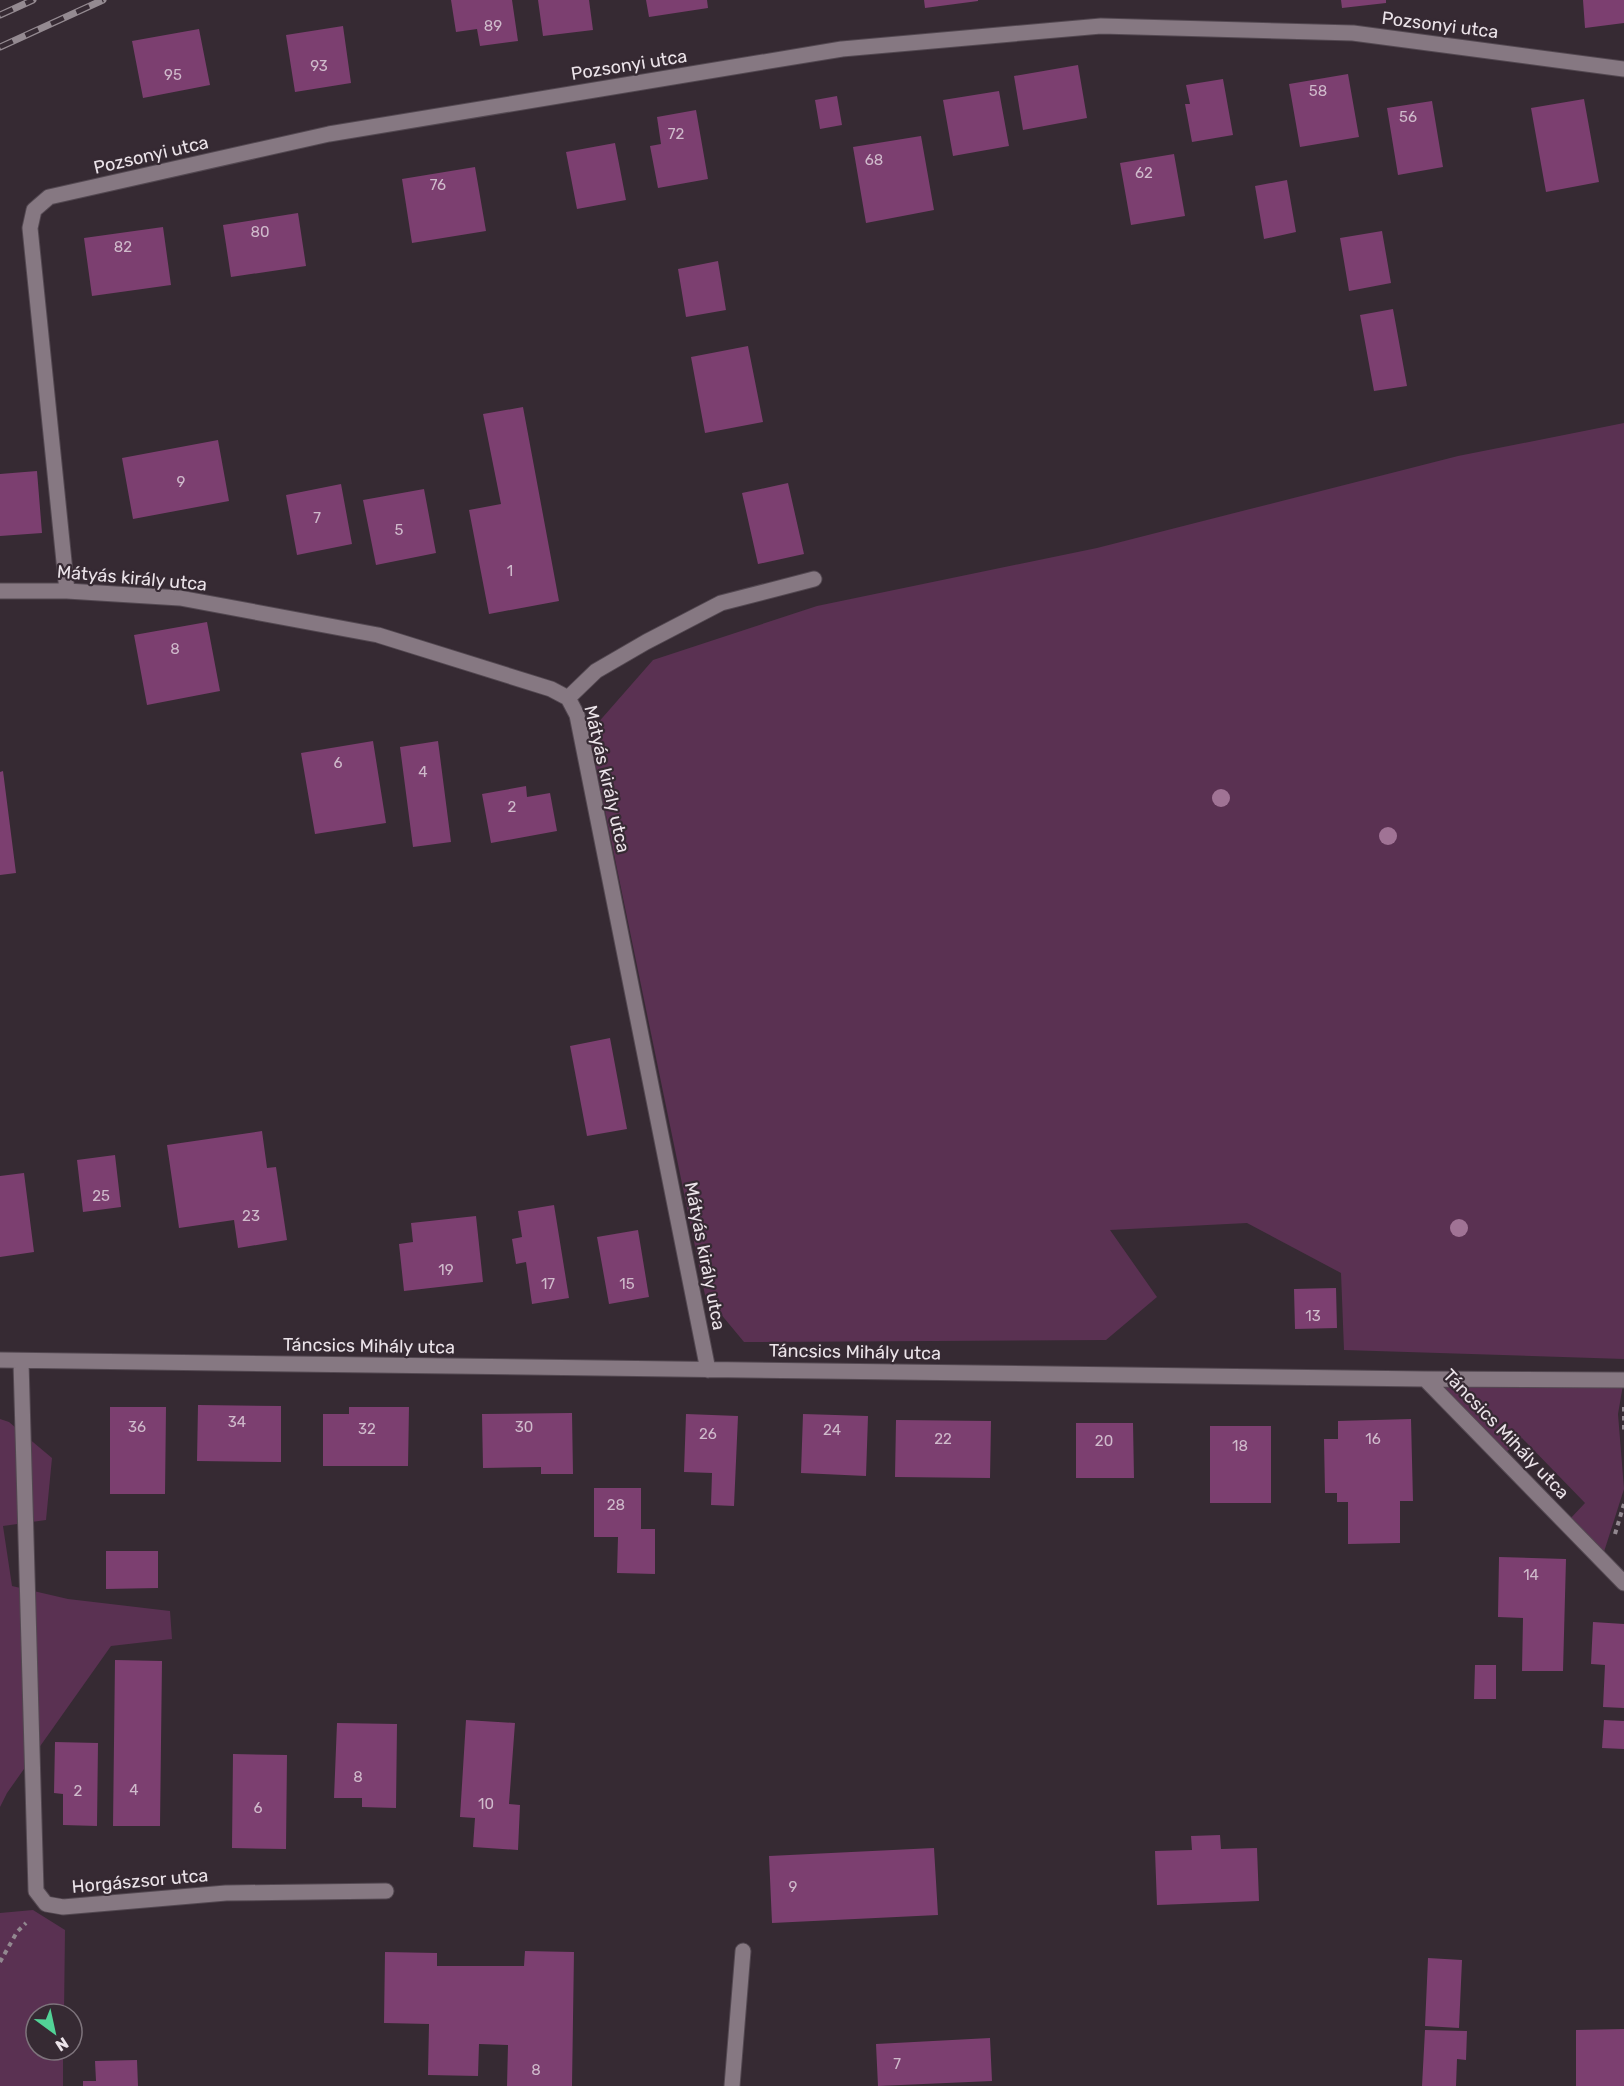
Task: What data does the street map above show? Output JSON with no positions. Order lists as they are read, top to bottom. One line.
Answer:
{"streets":{"street":["Pozsonyi utca","Mátyás király utca","Táncsics Mihály utca","Horgászsor utca"]},"crossings":[["Pozsonyi utca","Mátyás király utca"],["Mátyás király utca","Táncsics Mihály utca"]],"house_numbers":["89","93","95","58","56","72","68","62","76","80","82","9","7","5","1","8","6","4","2","25","23","19","17","15","13","34","36","30","32","24","26","22","16","20","18","28","14","8","4","2","10","6","9","7","8"],"north":"bottom right"}
